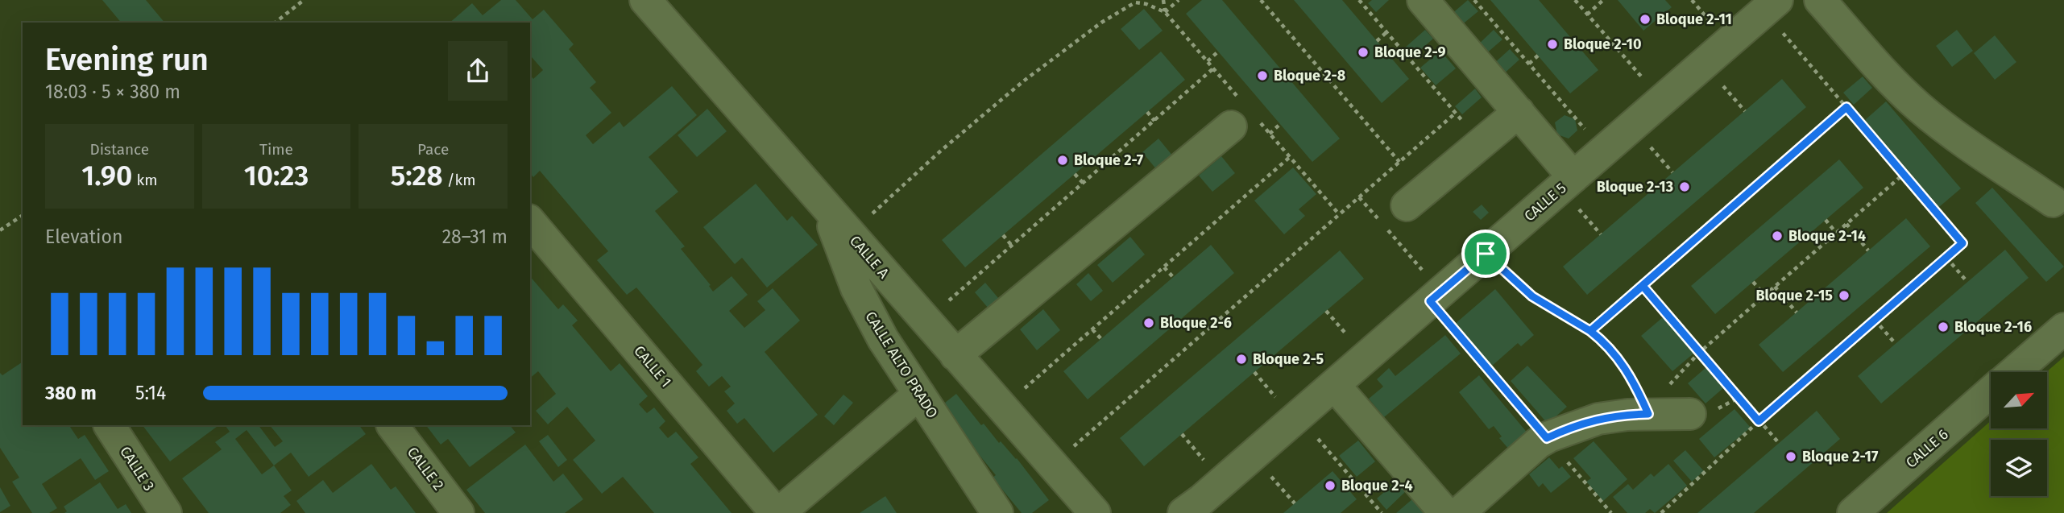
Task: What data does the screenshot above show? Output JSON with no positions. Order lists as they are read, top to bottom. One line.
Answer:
{"streets":{"street":["CALLE 5","CALLE A","CALLE ALTO PRADO","CALLE 1","CALLE 6","CALLE 3","CALLE 2"]},"crossings":[["CALLE A","CALLE ALTO PRADO"]],"places":["Bloque 2-11","Bloque 2-10","Bloque 2-9","Bloque 2-8","Bloque 2-7","Bloque 2-13","Bloque 2-14","Bloque 2-15","Bloque 2-6","Bloque 2-16","Bloque 2-5","Bloque 2-17","Bloque 2-4"],"north":"top right","page":{"heading":["Evening run","18:03 · 5 × 380 m"],"stats":[["Distance","1.90 km"],["Time","10:23"],["Pace","5:28 /km"]],"chart":["Elevation","28–31 m"],"list":[{"name":"380 m","note":"5:14"}]}}
